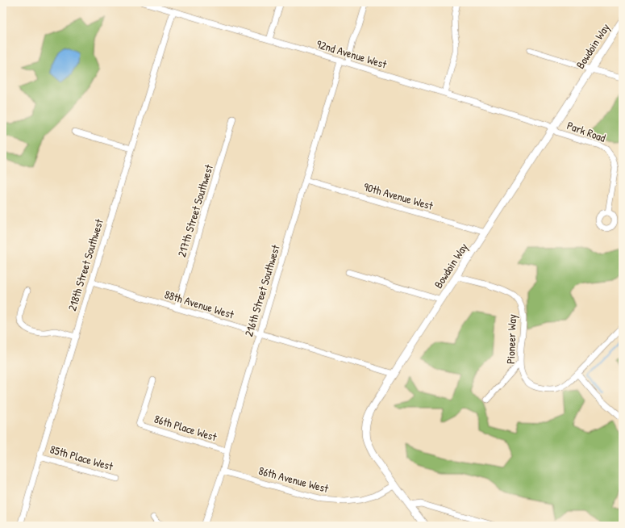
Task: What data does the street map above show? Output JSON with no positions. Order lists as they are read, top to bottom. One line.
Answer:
{"streets":{"street":["Bowdoin Way","92nd Avenue West","Park Road","90th Avenue West","217th Street Southwest","218th Street Southwest","216th Street Southwest","88th Avenue West","Pioneer Way","86th Place West","85th Place West","86th Avenue West"]},"crossings":[["Bowdoin Way","92nd Avenue West"],["Bowdoin Way","Park Road"],["Bowdoin Way","90th Avenue West"],["Bowdoin Way","88th Avenue West"],["Bowdoin Way","Pioneer Way"],["Bowdoin Way","86th Avenue West"],["92nd Avenue West","Park Road"],["92nd Avenue West","218th Street Southwest"],["92nd Avenue West","216th Street Southwest"],["90th Avenue West","216th Street Southwest"],["217th Street Southwest","88th Avenue West"],["218th Street Southwest","88th Avenue West"],["218th Street Southwest","85th Place West"],["216th Street Southwest","88th Avenue West"],["216th Street Southwest","86th Place West"],["216th Street Southwest","86th Avenue West"]]}
